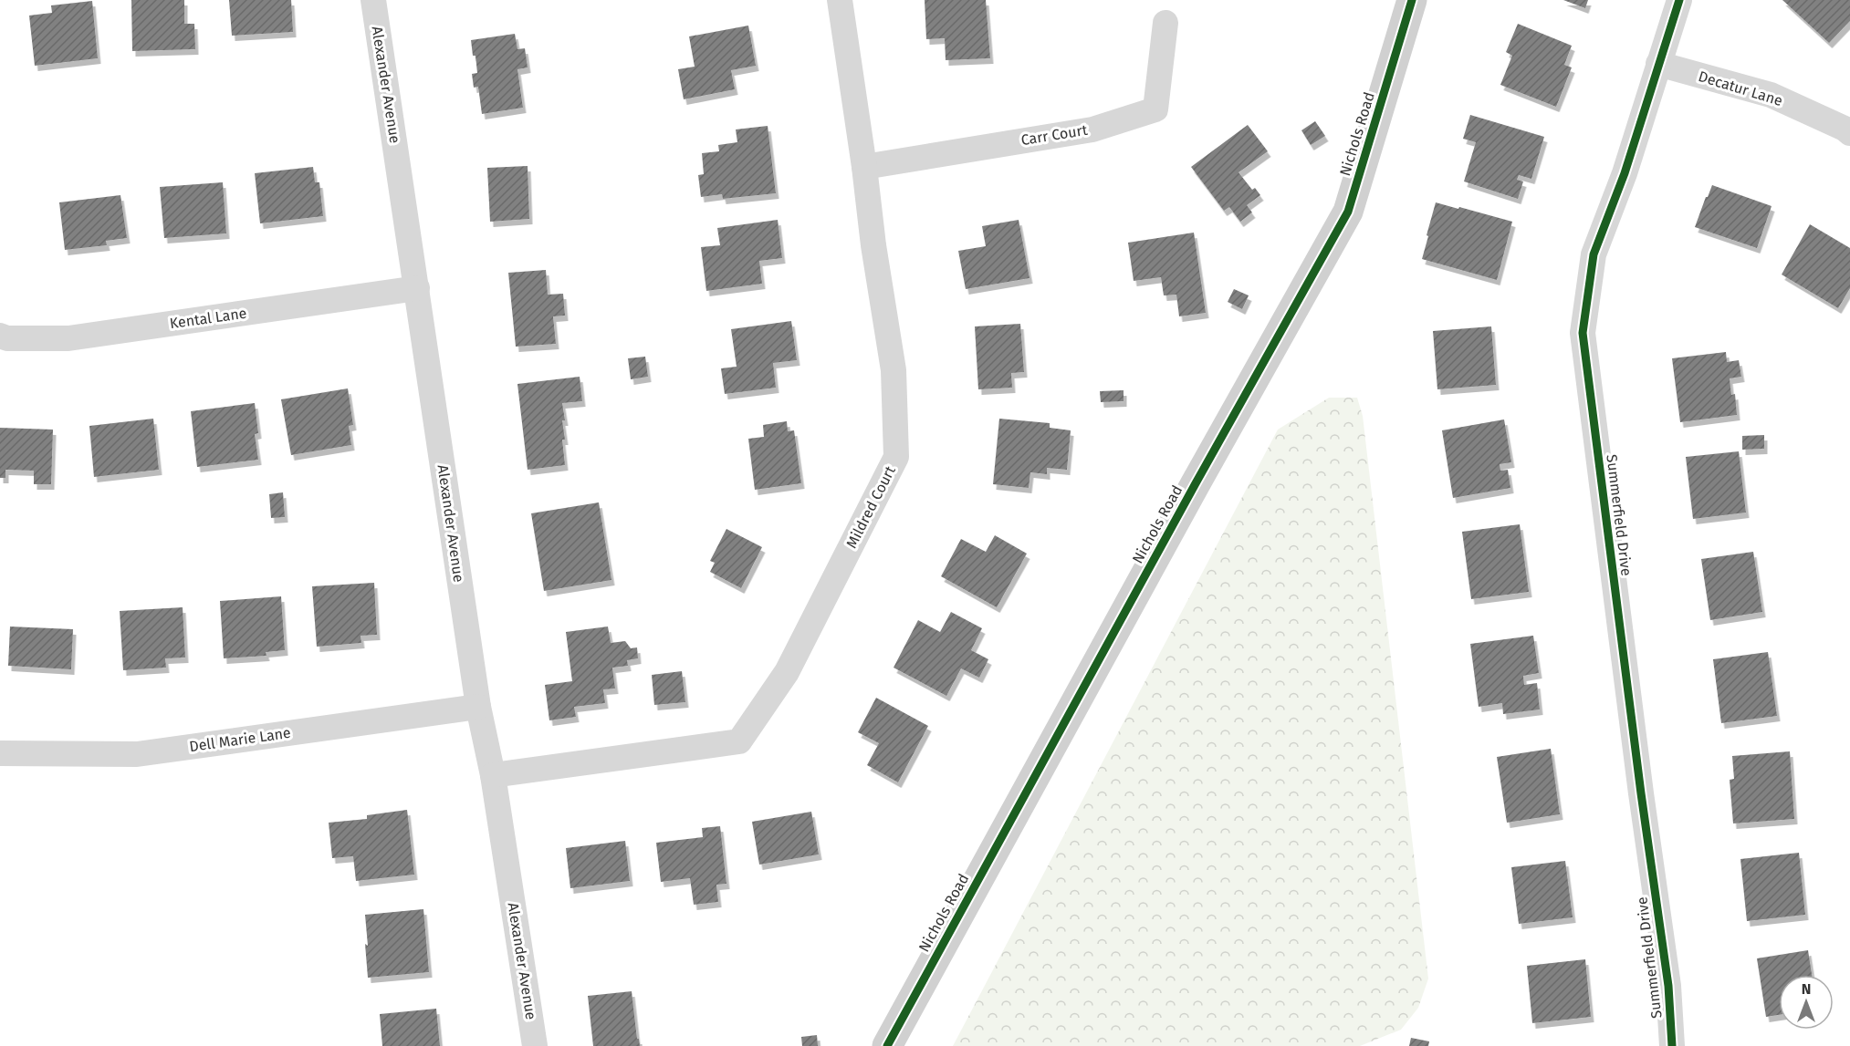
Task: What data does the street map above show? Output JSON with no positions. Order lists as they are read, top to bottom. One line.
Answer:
{"streets":{"street":["Alexander Avenue","Decatur Lane","Nichols Road","Carr Court","Kental Lane","Mildred Court","Summerfield Drive","Dell Marie Lane"]},"crossings":[["Alexander Avenue","Kental Lane"],["Alexander Avenue","Mildred Court"],["Alexander Avenue","Dell Marie Lane"],["Decatur Lane","Summerfield Drive"],["Carr Court","Mildred Court"]],"north":"top"}
